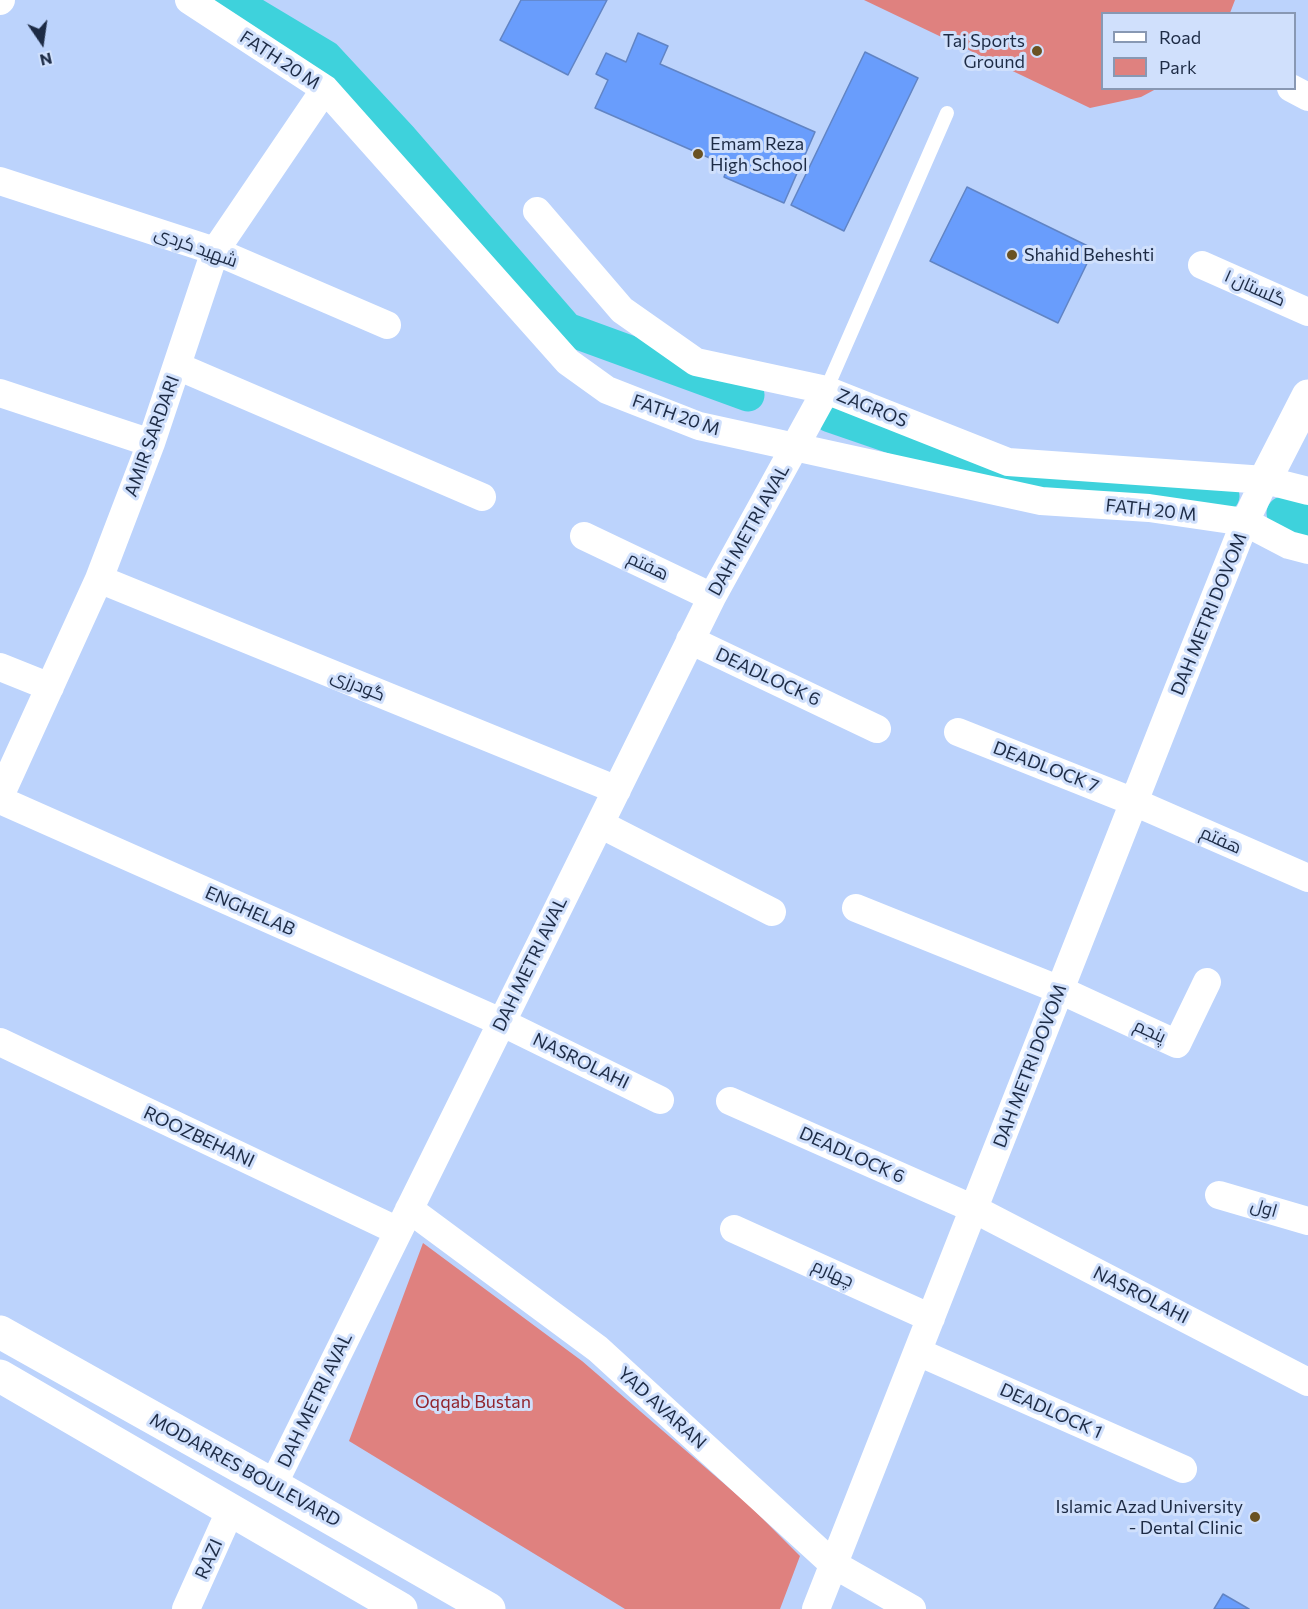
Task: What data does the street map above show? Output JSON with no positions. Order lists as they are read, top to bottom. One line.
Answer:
{"streets":{"main road":["MODARRES BOULEVARD"],"street":["FATH 20 M","شهید کردی","گلستان ۱","ZAGROS","AMIR SARDARI","DAH METRI AVAL","هفتم","DAH METRI DOVOM","DEADLOCK 6","گودرزی","DEADLOCK 7","ENGHELAB","پنجم","NASROLAHI","ROOZBEHANI","اول","چهارم","YAD AVARAN","DEADLOCK 1","RAZI"]},"crossings":[["FATH 20 M","AMIR SARDARI"],["FATH 20 M","DAH METRI AVAL"],["FATH 20 M","DAH METRI DOVOM"],["شهید کردی","AMIR SARDARI"],["ZAGROS","DAH METRI AVAL"],["ZAGROS","DAH METRI DOVOM"],["AMIR SARDARI","گودرزی"],["AMIR SARDARI","ENGHELAB"],["DAH METRI AVAL","هفتم"],["DAH METRI AVAL","DEADLOCK 6"],["DAH METRI AVAL","گودرزی"],["DAH METRI AVAL","ENGHELAB"],["DAH METRI AVAL","NASROLAHI"],["DAH METRI AVAL","ROOZBEHANI"],["DAH METRI AVAL","YAD AVARAN"],["DAH METRI AVAL","MODARRES BOULEVARD"],["هفتم","DAH METRI DOVOM"],["هفتم","DEADLOCK 7"],["DAH METRI DOVOM","DEADLOCK 6"],["DAH METRI DOVOM","DEADLOCK 7"],["DAH METRI DOVOM","پنجم"],["DAH METRI DOVOM","NASROLAHI"],["DAH METRI DOVOM","چهارم"],["DAH METRI DOVOM","YAD AVARAN"],["DAH METRI DOVOM","DEADLOCK 1"],["DEADLOCK 6","NASROLAHI"],["ENGHELAB","NASROLAHI"],["ROOZBEHANI","YAD AVARAN"]],"parks":["Oqqab Bustan"],"places":["Taj Sports Ground","Emam Reza High School","Shahid Beheshti","Islamic Azad University - Dental Clinic"],"legend":["Road","Park"],"north":"bottom"}
